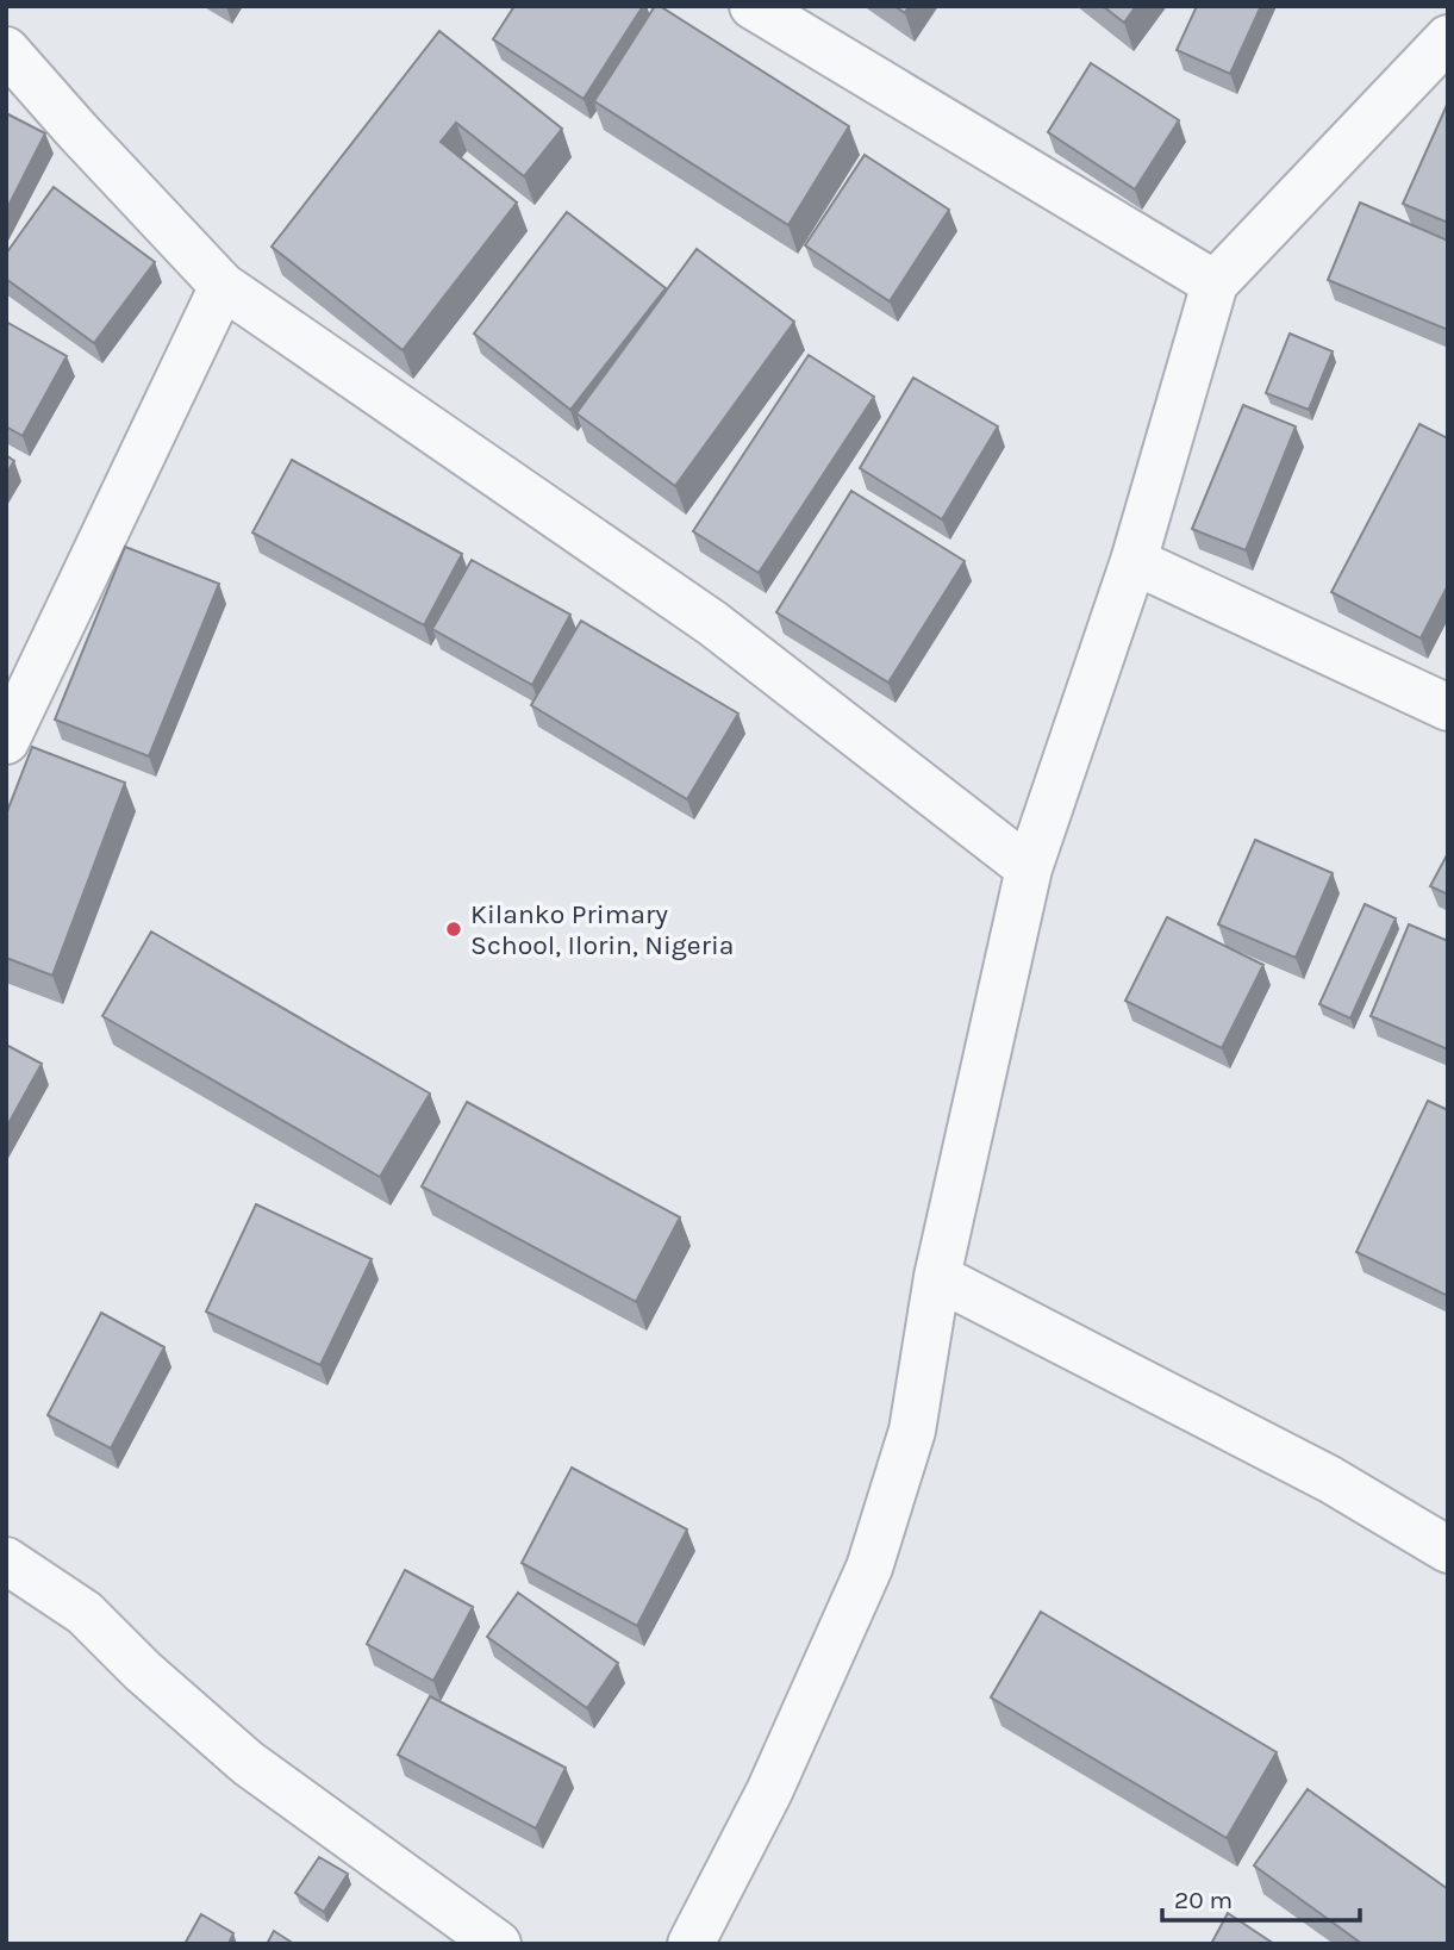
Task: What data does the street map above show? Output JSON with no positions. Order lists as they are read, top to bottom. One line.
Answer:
{"places":["Kilanko Primary School, Ilorin, Nigeria"],"scale_bar":"20 m"}
